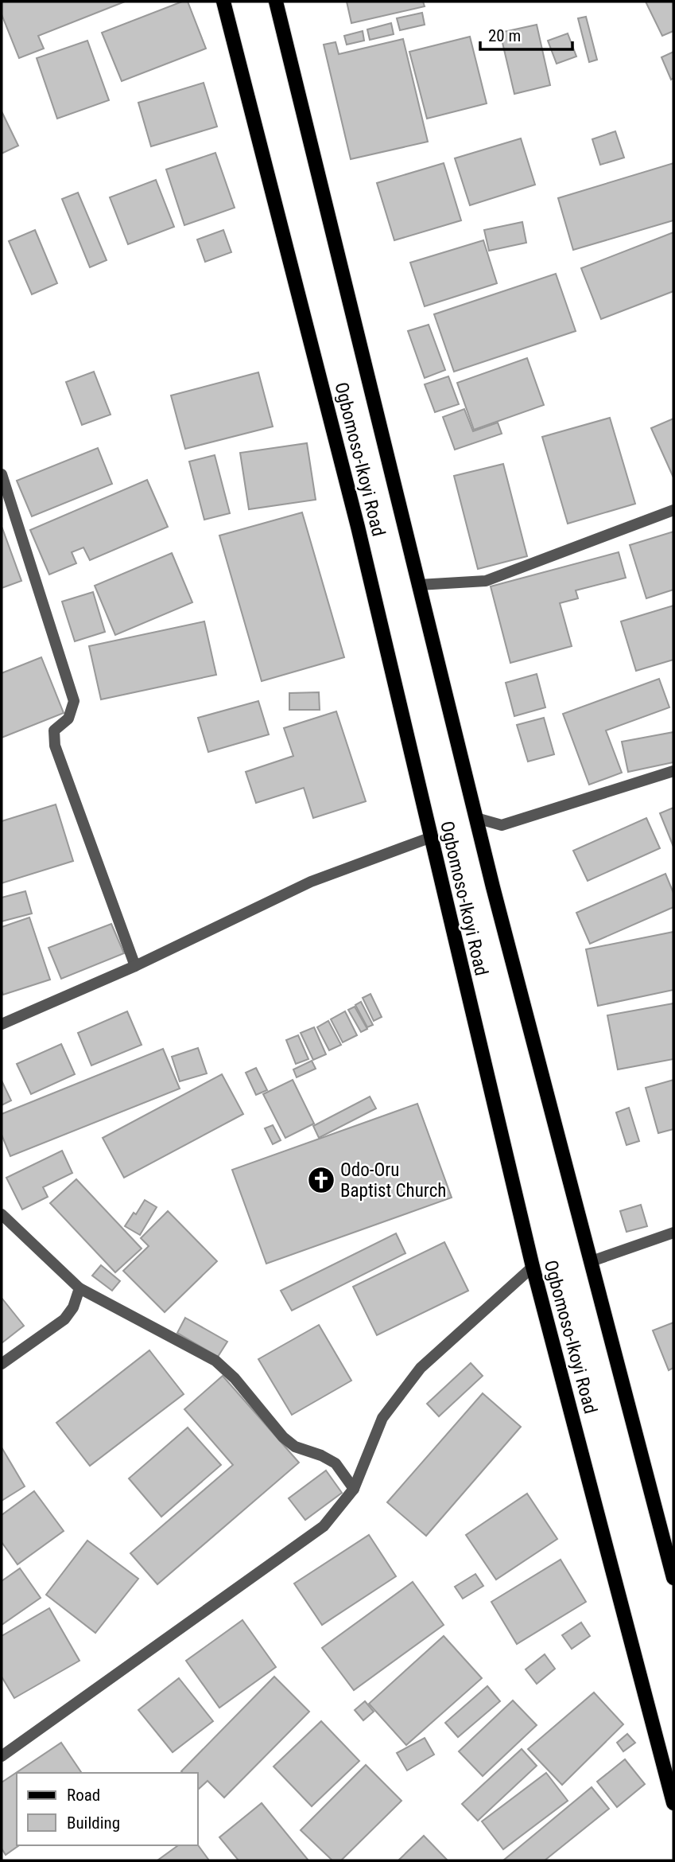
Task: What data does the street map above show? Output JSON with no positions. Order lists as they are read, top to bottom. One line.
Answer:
{"streets":{"main road":["Ogbomoso-Ikoyi Road"]},"places":{"church":["Odo-Oru Baptist Church"]},"legend":["Road","Building"],"scale_bar":"20 m"}
